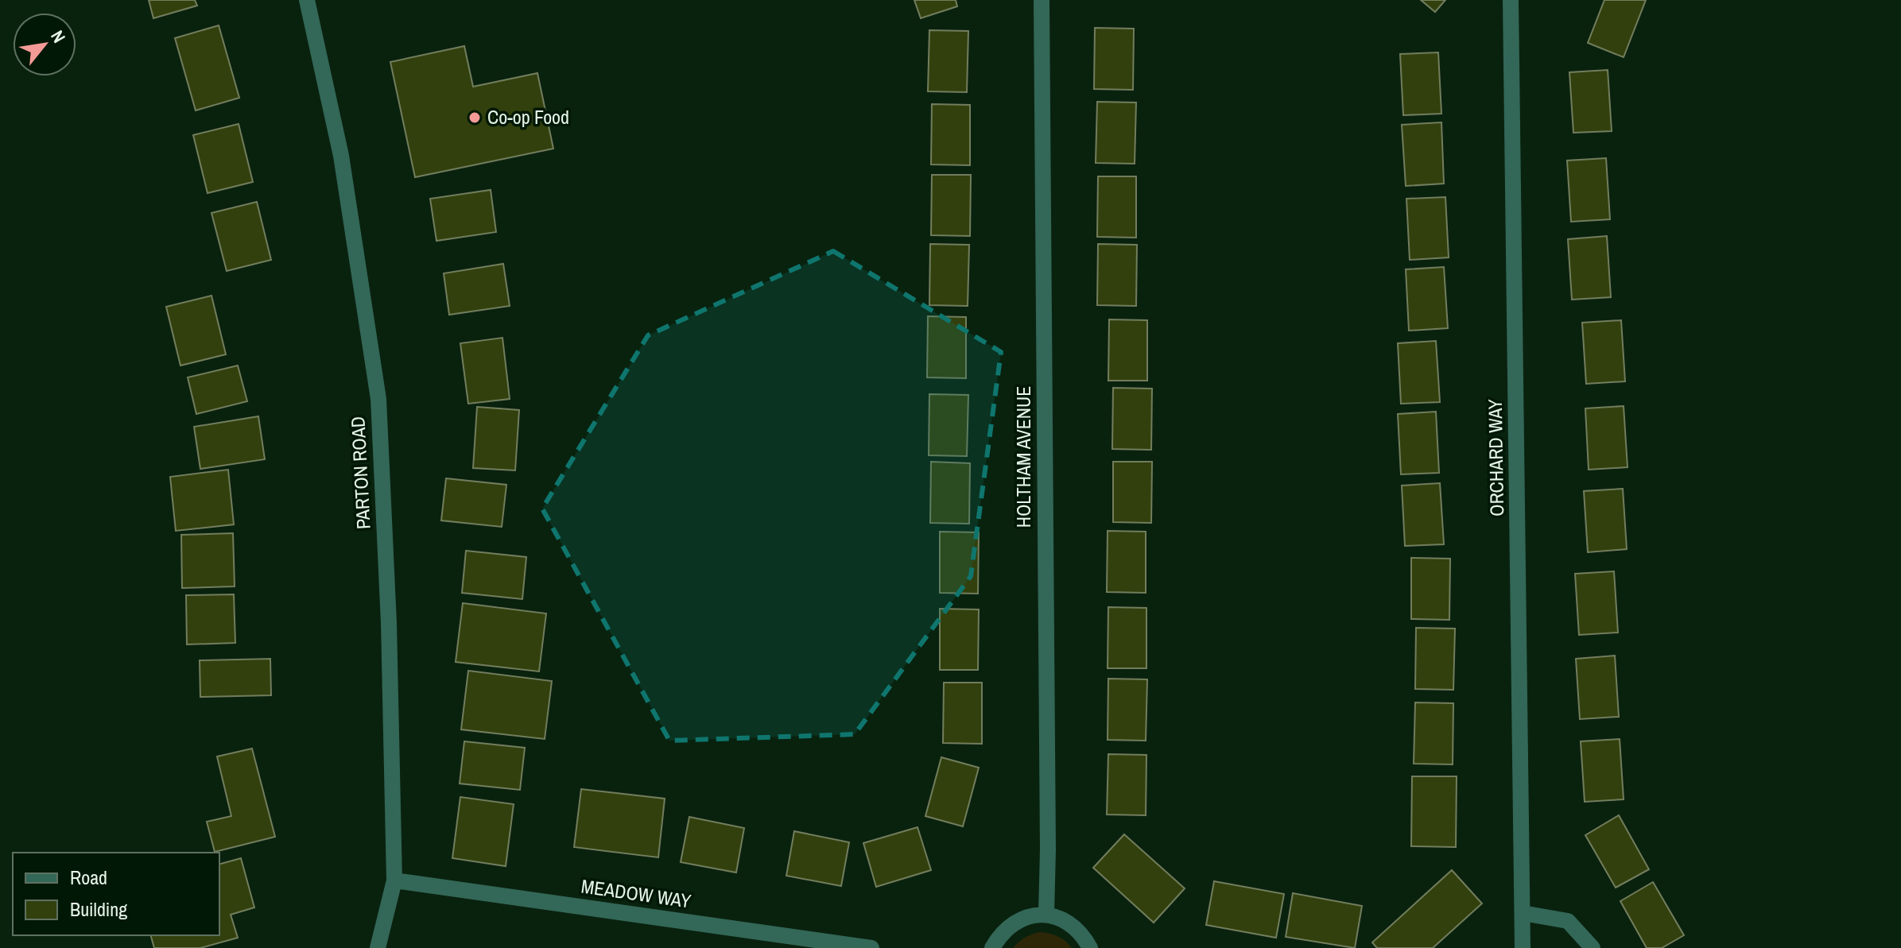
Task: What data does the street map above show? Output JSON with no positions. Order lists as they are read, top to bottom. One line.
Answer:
{"streets":{"street":["HOLTHAM AVENUE","ORCHARD WAY","PARTON ROAD","MEADOW WAY"]},"crossings":[["PARTON ROAD","MEADOW WAY"]],"places":["Co-op Food"],"legend":["Road","Building"],"north":"top right"}
